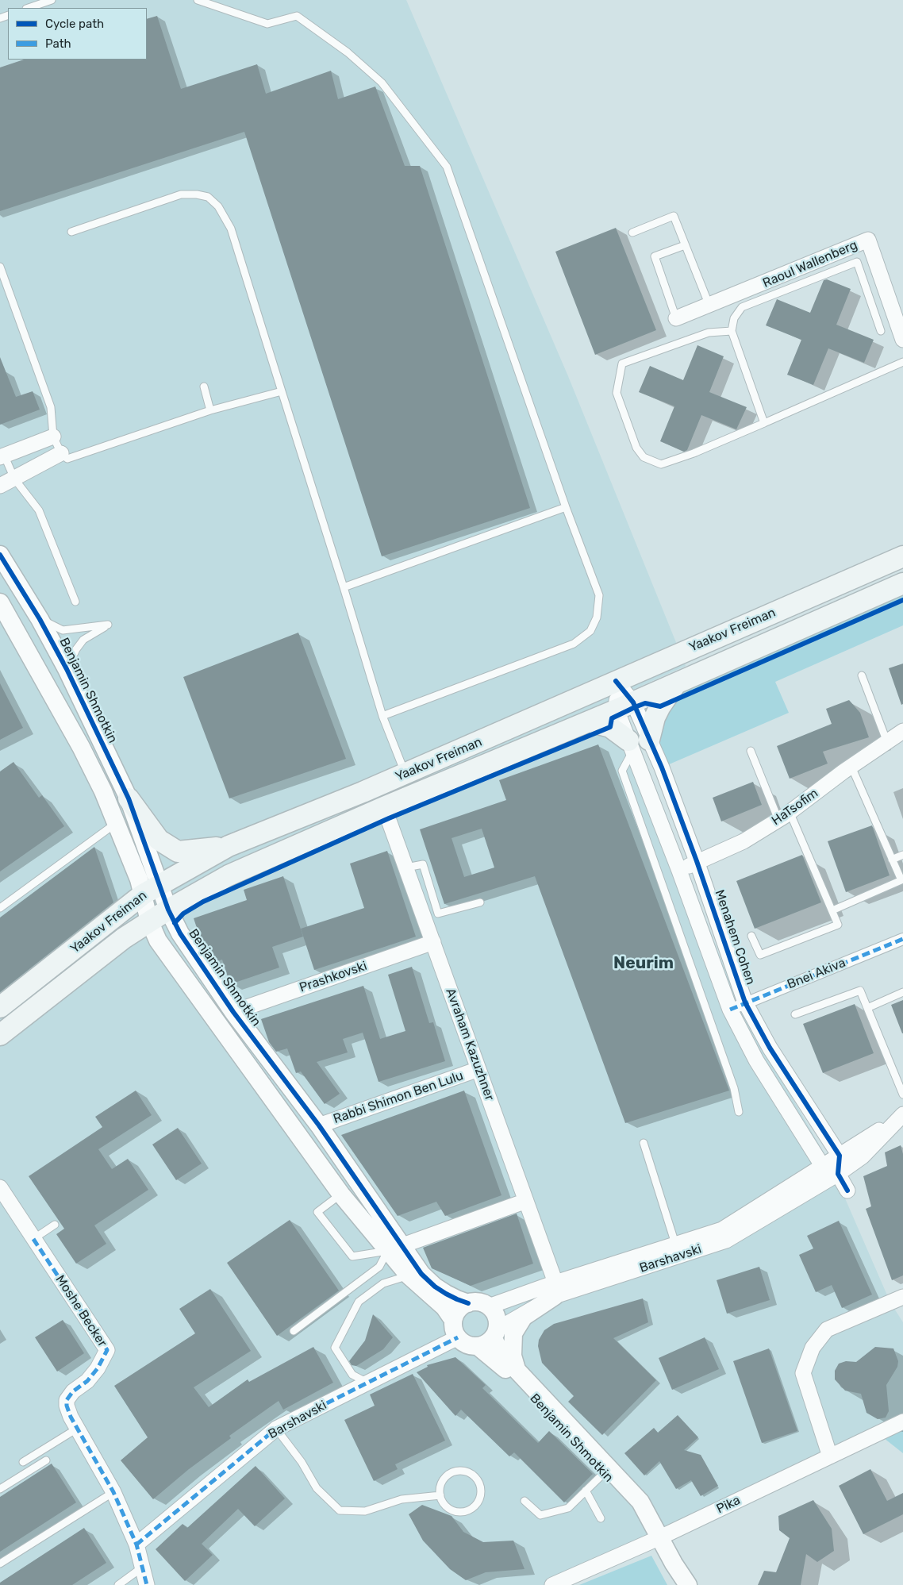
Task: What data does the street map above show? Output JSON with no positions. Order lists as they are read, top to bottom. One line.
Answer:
{"streets":{"main road":["Yaakov Freiman"],"street":["Raoul Wallenberg","Benjamin Shmotkin","HaTsofim","Menahem Cohen","Bnei Akiva","Prashkovski","Avraham Kazuzhner","Rabbi Shimon Ben Lulu","Barshavski","Moshe Becker","Pika"]},"crossings":[["Yaakov Freiman","Benjamin Shmotkin"],["Yaakov Freiman","Menahem Cohen"],["Yaakov Freiman","Avraham Kazuzhner"],["Benjamin Shmotkin","Prashkovski"],["Benjamin Shmotkin","Rabbi Shimon Ben Lulu"],["Benjamin Shmotkin","Barshavski"],["Benjamin Shmotkin","Pika"],["HaTsofim","Menahem Cohen"],["Menahem Cohen","Bnei Akiva"],["Menahem Cohen","Barshavski"],["Prashkovski","Avraham Kazuzhner"],["Avraham Kazuzhner","Rabbi Shimon Ben Lulu"],["Avraham Kazuzhner","Barshavski"],["Barshavski","Moshe Becker"]],"districts":["Neurim"],"legend":["Cycle path","Path"]}
